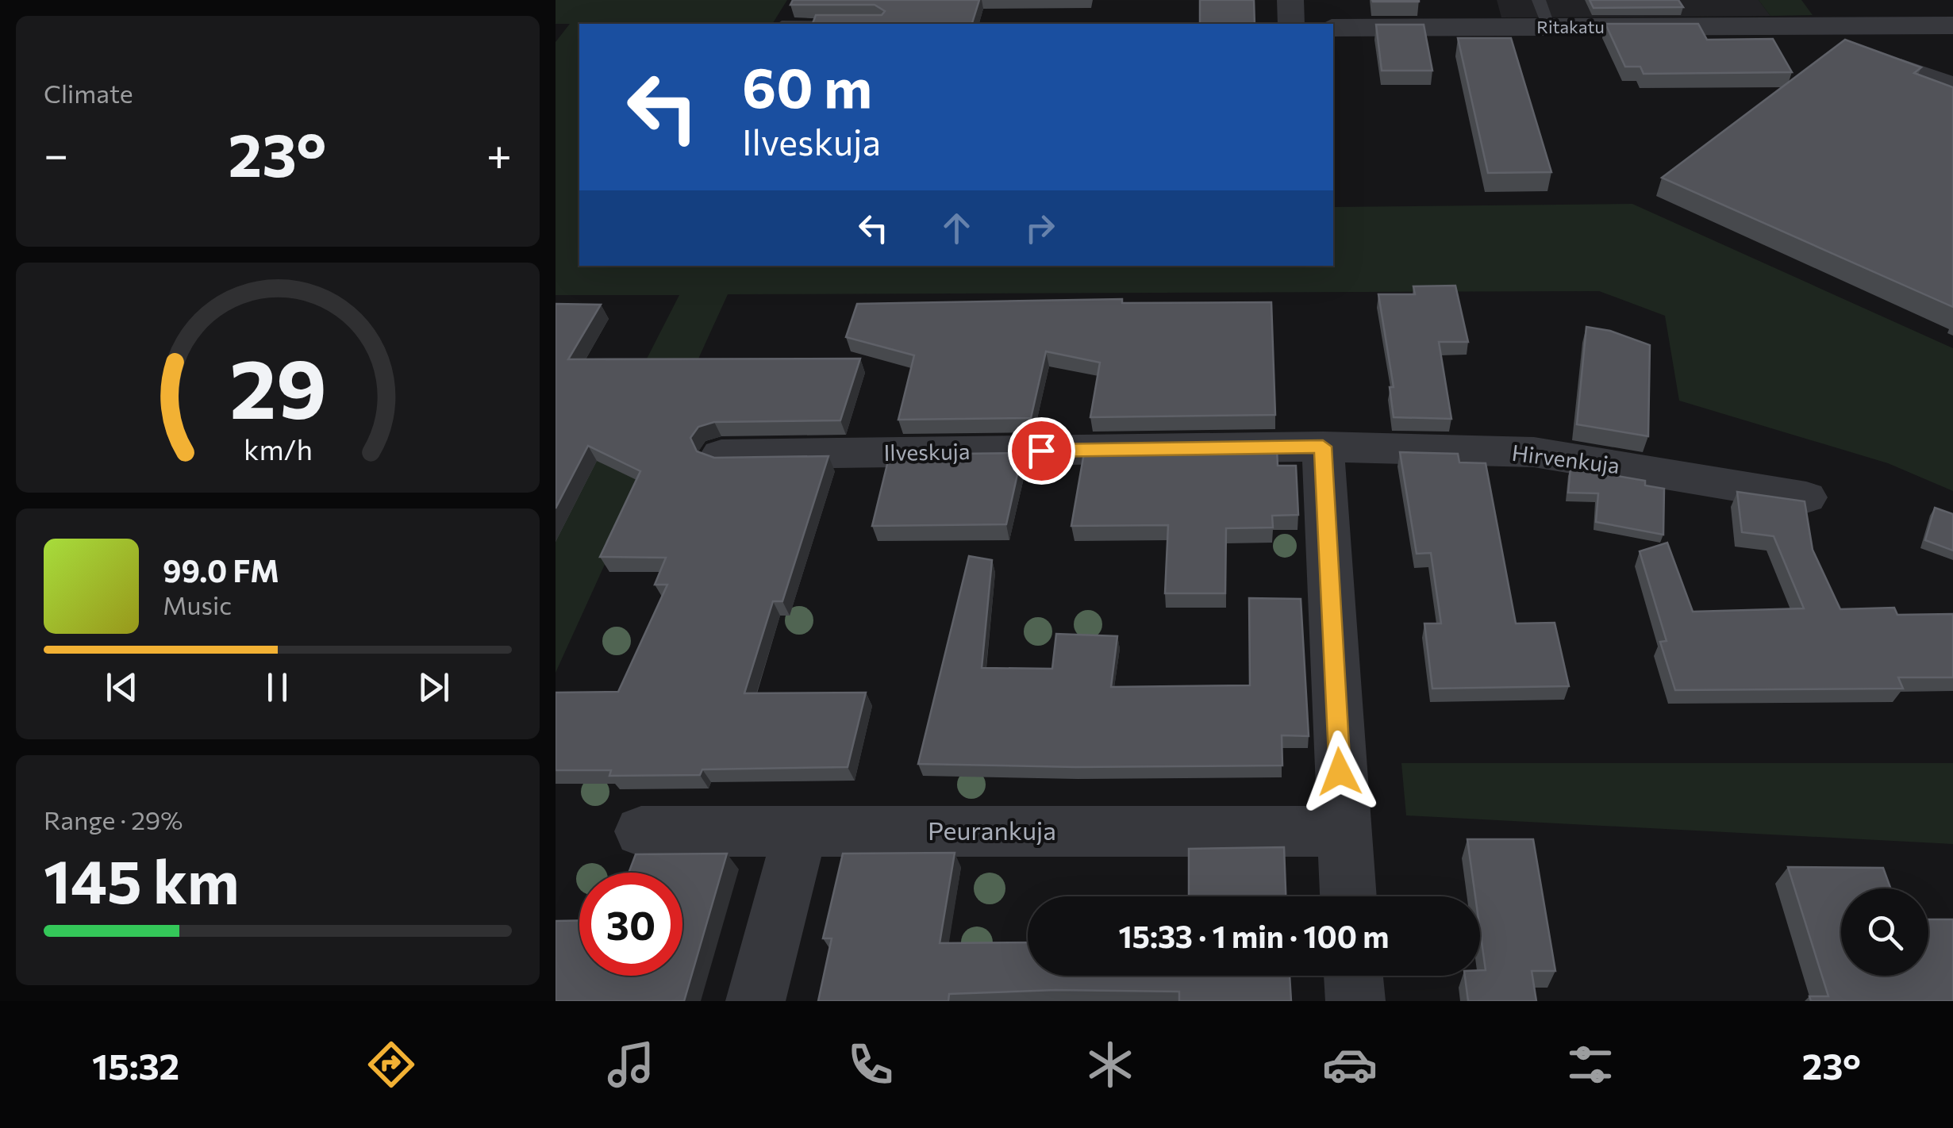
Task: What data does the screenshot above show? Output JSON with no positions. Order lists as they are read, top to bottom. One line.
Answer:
{"streets":{"street":["Ritakatu","Ilveskuja","Hirvenkuja","Peurankuja"]},"crossings":[["Ilveskuja","Hirvenkuja"]],"page":{"tile":["Climate",["Range · 29%","145 km"]],"turn":["60 m","Ilveskuja"],"heat":["−","23°","+"],"song":["99.0 FM","Music"],"limit":"30","trip":"15:33 · 1 min · 100 m","tabs":["15:32","23°"],"gauge":["29","km/h"]}}
